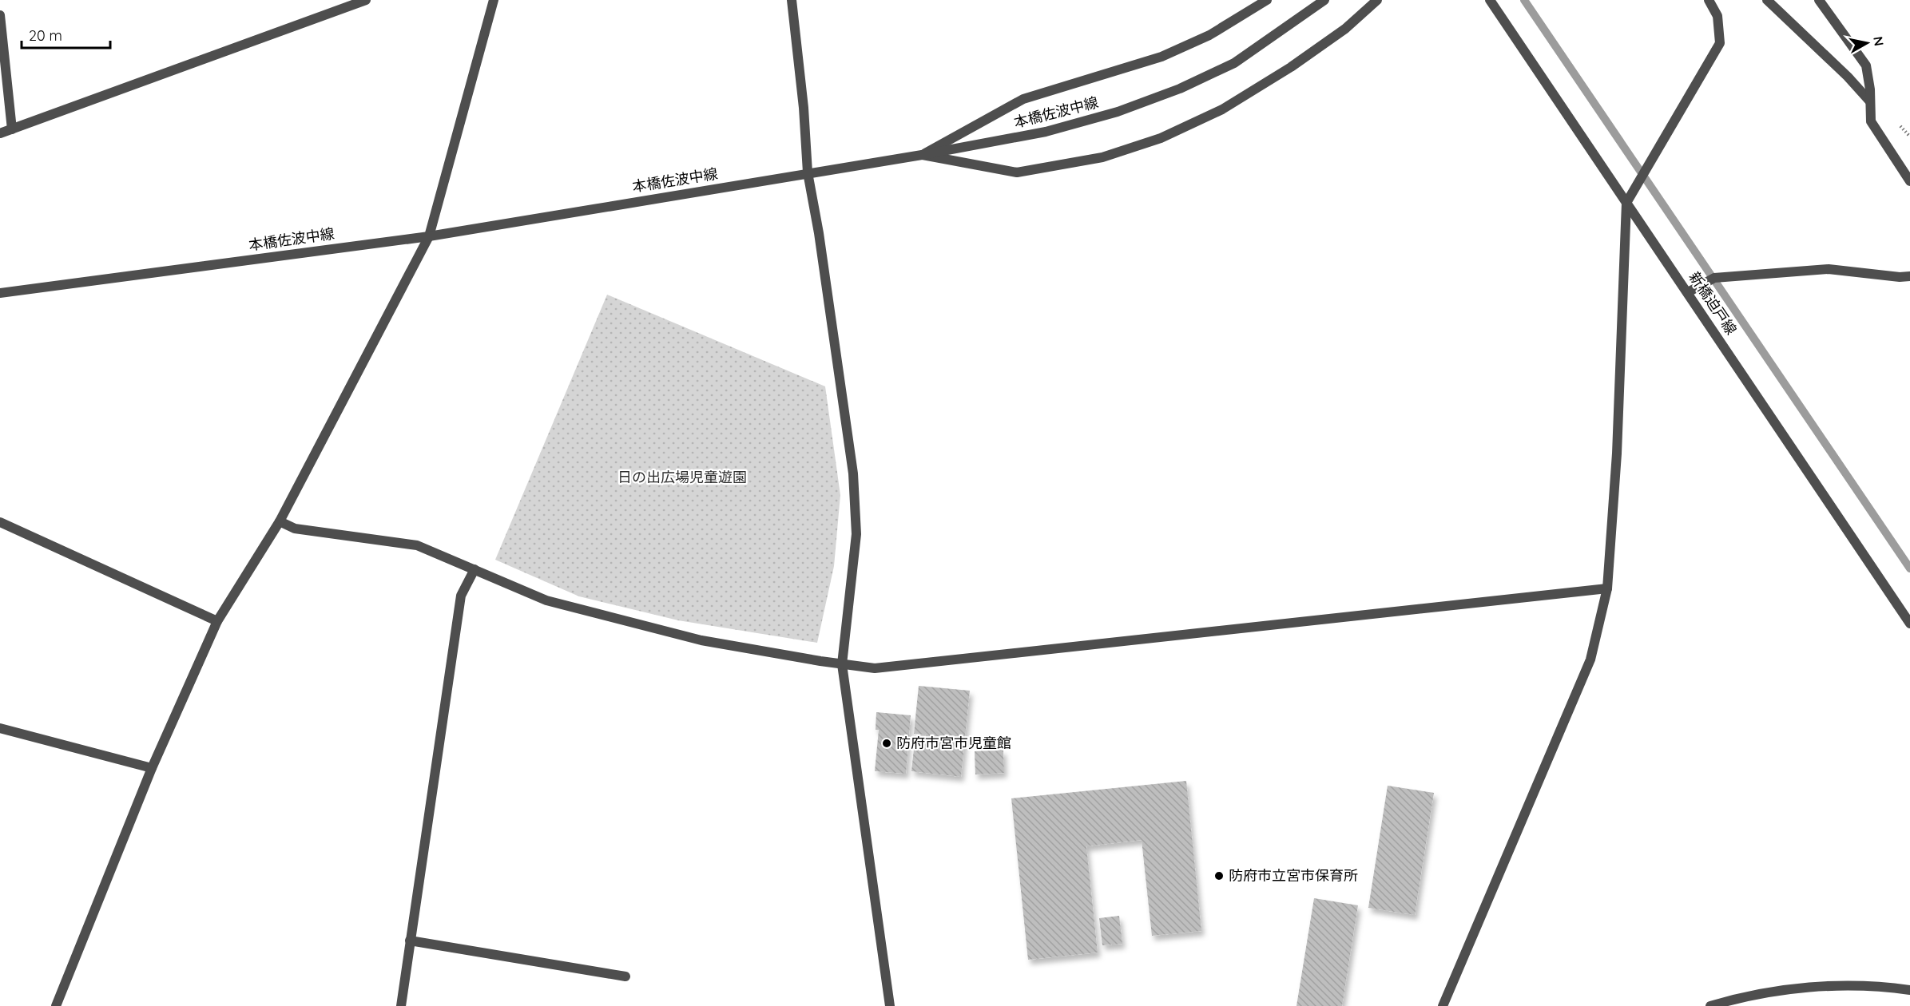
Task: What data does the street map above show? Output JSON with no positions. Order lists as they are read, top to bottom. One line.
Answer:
{"streets":{"street":["本橋佐波中線","新橋迫戸線"]},"parks":["日の出広場児童遊園"],"places":["防府市宮市児童館","防府市立宮市保育所"],"scale_bar":"20 m","north":"right"}
